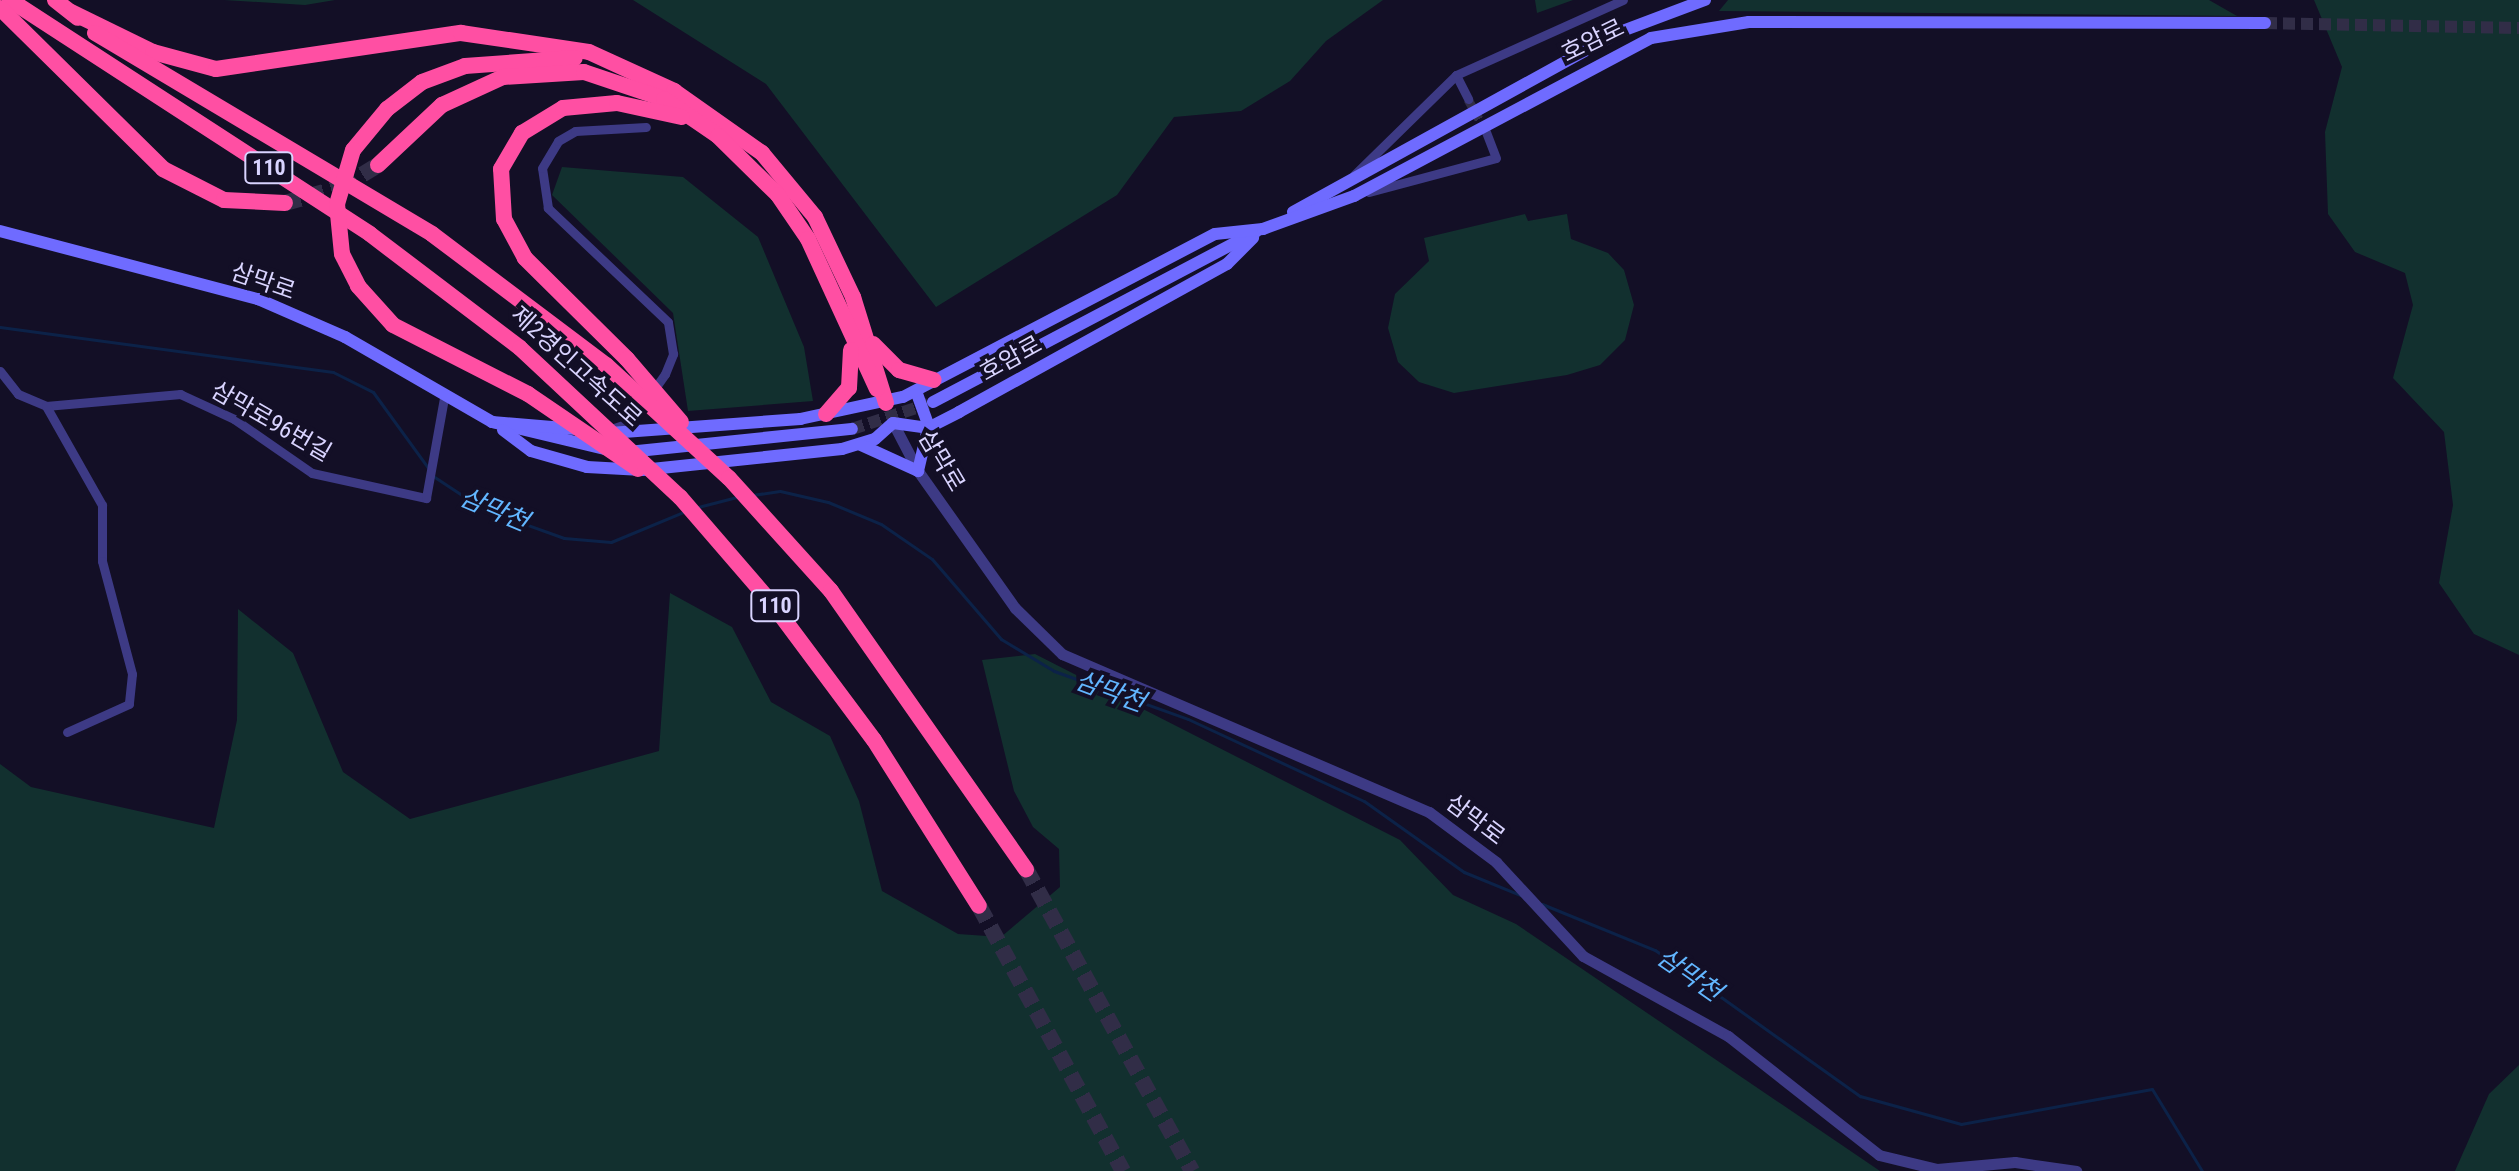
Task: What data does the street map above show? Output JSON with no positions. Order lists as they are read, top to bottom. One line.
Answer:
{"streets":{"highway":["110","제2경인고속도로"],"main road":["호암로","삼막로"],"street":["삼막로96번길"]},"crossings":[["호암로","삼막로"],["삼막로","삼막로96번길"]],"water":["삼막천"]}
